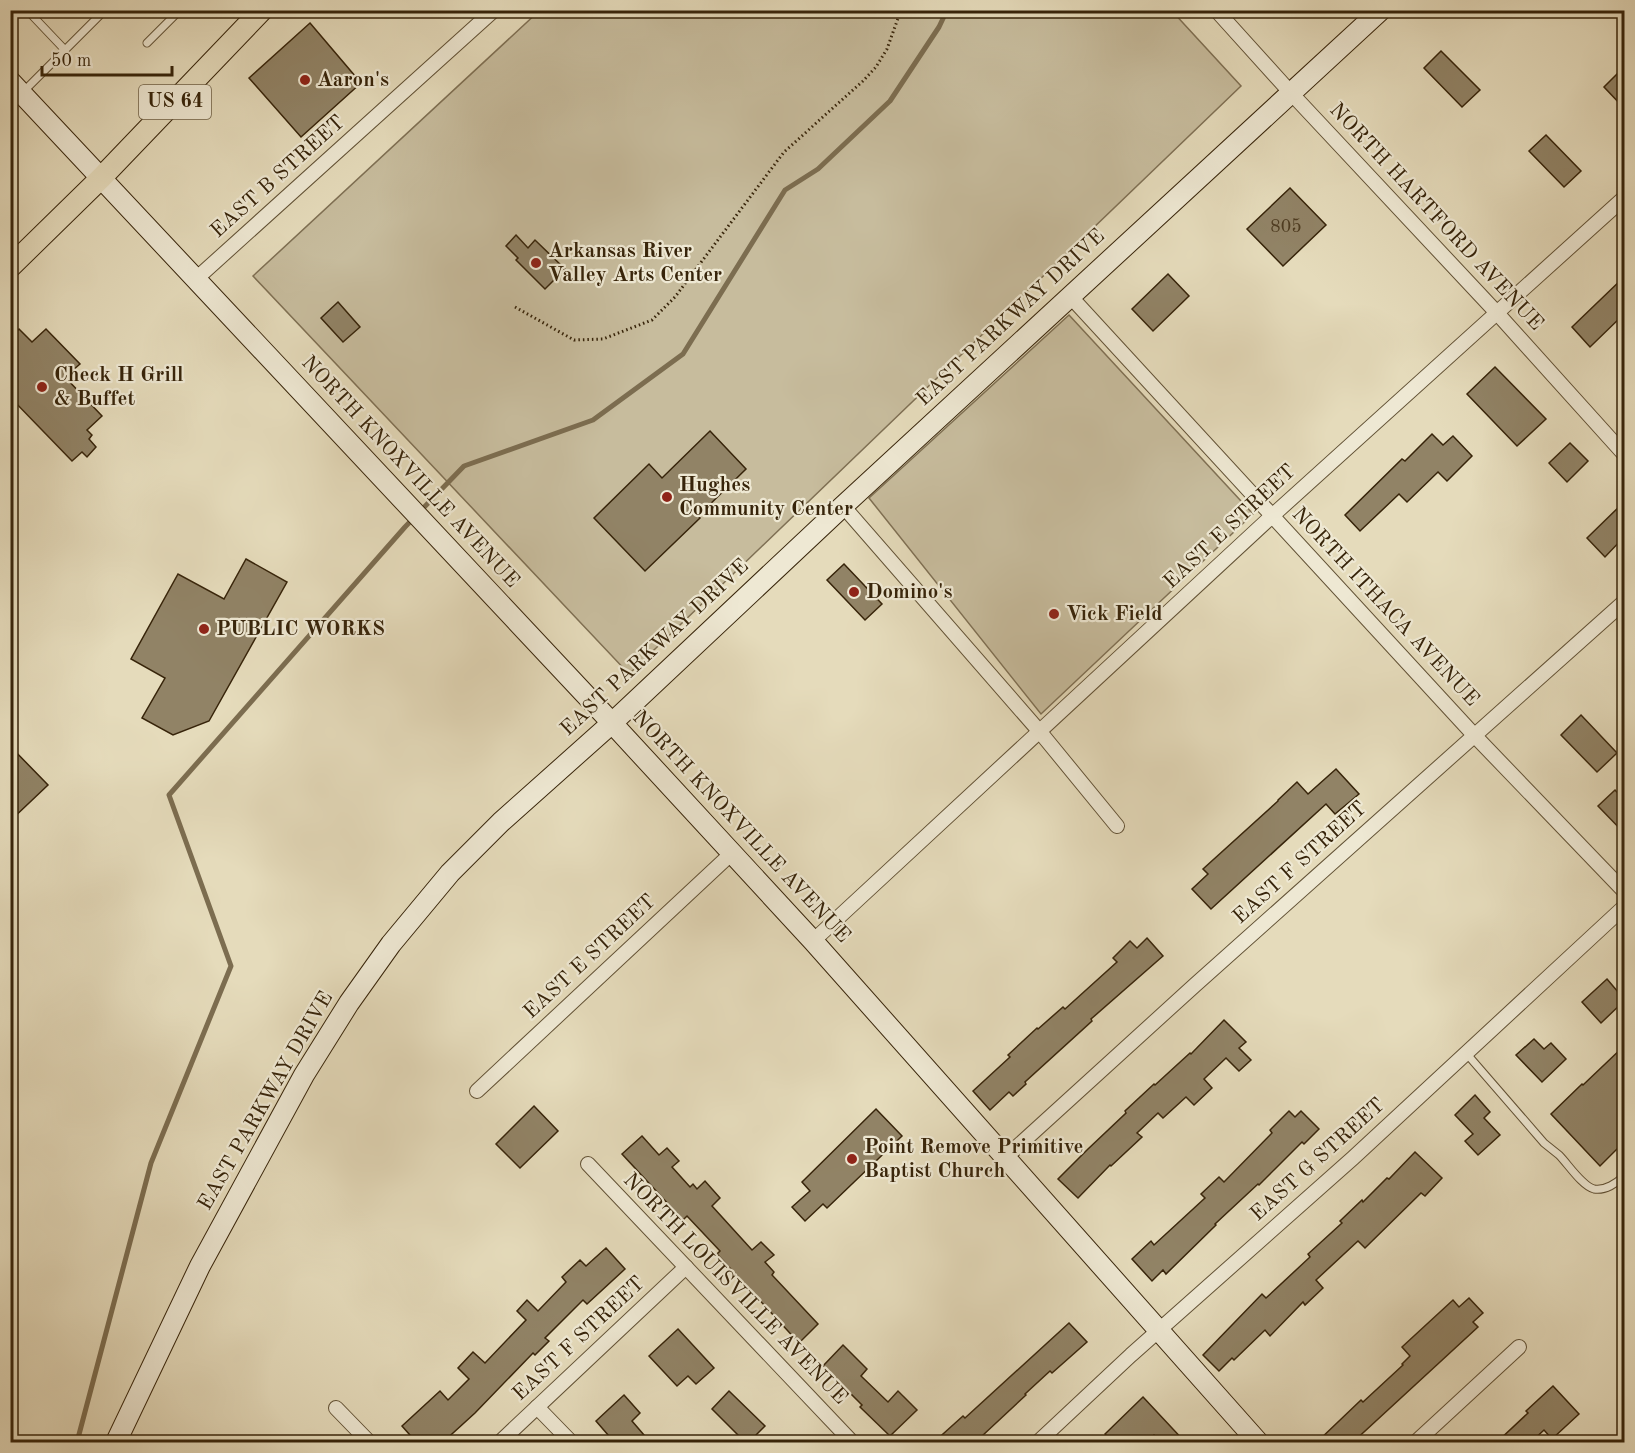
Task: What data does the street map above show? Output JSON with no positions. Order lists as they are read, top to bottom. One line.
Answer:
{"streets":{"main road":["US 64","EAST PARKWAY DRIVE","NORTH KNOXVILLE AVENUE"],"street":["EAST B STREET","NORTH HARTFORD AVENUE","EAST E STREET","NORTH ITHACA AVENUE","EAST F STREET","EAST G STREET","NORTH LOUISVILLE AVENUE"]},"crossings":[["US 64","NORTH KNOXVILLE AVENUE"],["EAST B STREET","NORTH KNOXVILLE AVENUE"],["NORTH HARTFORD AVENUE","EAST PARKWAY DRIVE"],["NORTH HARTFORD AVENUE","EAST E STREET"],["EAST PARKWAY DRIVE","NORTH KNOXVILLE AVENUE"],["EAST PARKWAY DRIVE","NORTH ITHACA AVENUE"],["NORTH KNOXVILLE AVENUE","EAST E STREET"],["NORTH KNOXVILLE AVENUE","EAST F STREET"],["NORTH KNOXVILLE AVENUE","EAST G STREET"],["EAST E STREET","NORTH ITHACA AVENUE"],["NORTH ITHACA AVENUE","EAST F STREET"],["EAST F STREET","NORTH LOUISVILLE AVENUE"]],"places":["Aaron's","Arkansas River Valley Arts Center","Check H Grill & Buffet","Hughes Community Center","Domino's","Vick Field","PUBLIC WORKS","Point Remove Primitive Baptist Church"],"house_numbers":["805"],"scale_bar":"50 m"}
